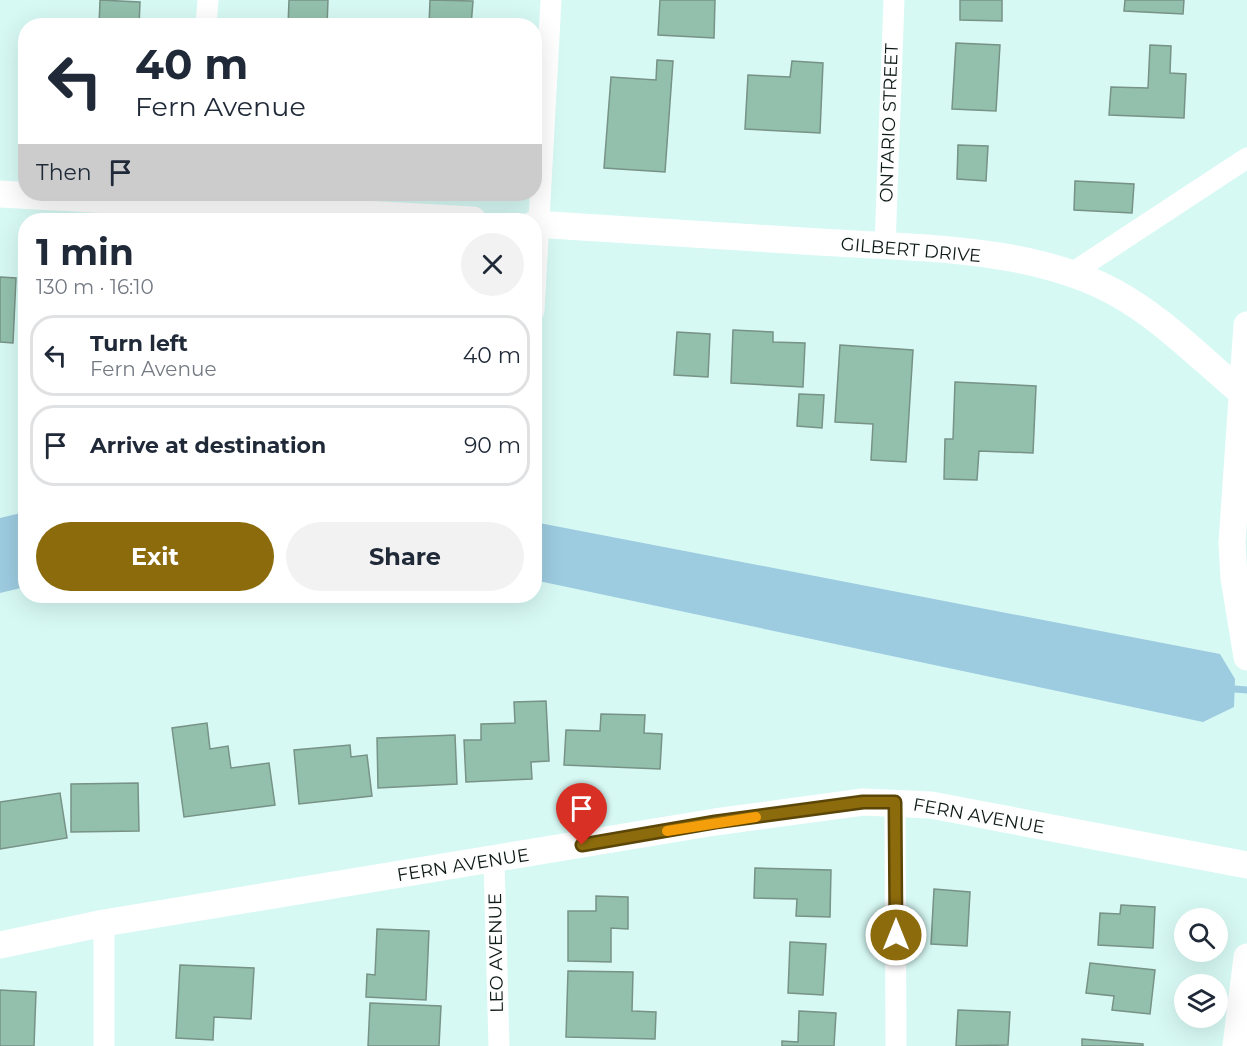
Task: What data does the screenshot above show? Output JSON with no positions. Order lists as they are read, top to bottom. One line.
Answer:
{"streets":{"street":["ONTARIO STREET","GILBERT DRIVE","FERN AVENUE","LEO AVENUE"]},"crossings":[["ONTARIO STREET","GILBERT DRIVE"],["FERN AVENUE","LEO AVENUE"]],"page":{"turn":["40 m","Fern Avenue"],"then":"Then","heading":["1 min","130 m · 16:10"],"list":[{"name":"Turn left","note":"Fern Avenue","value":"40 m"},{"name":"Arrive at destination","value":"90 m"}],"buttons":["Exit","Share"]}}
